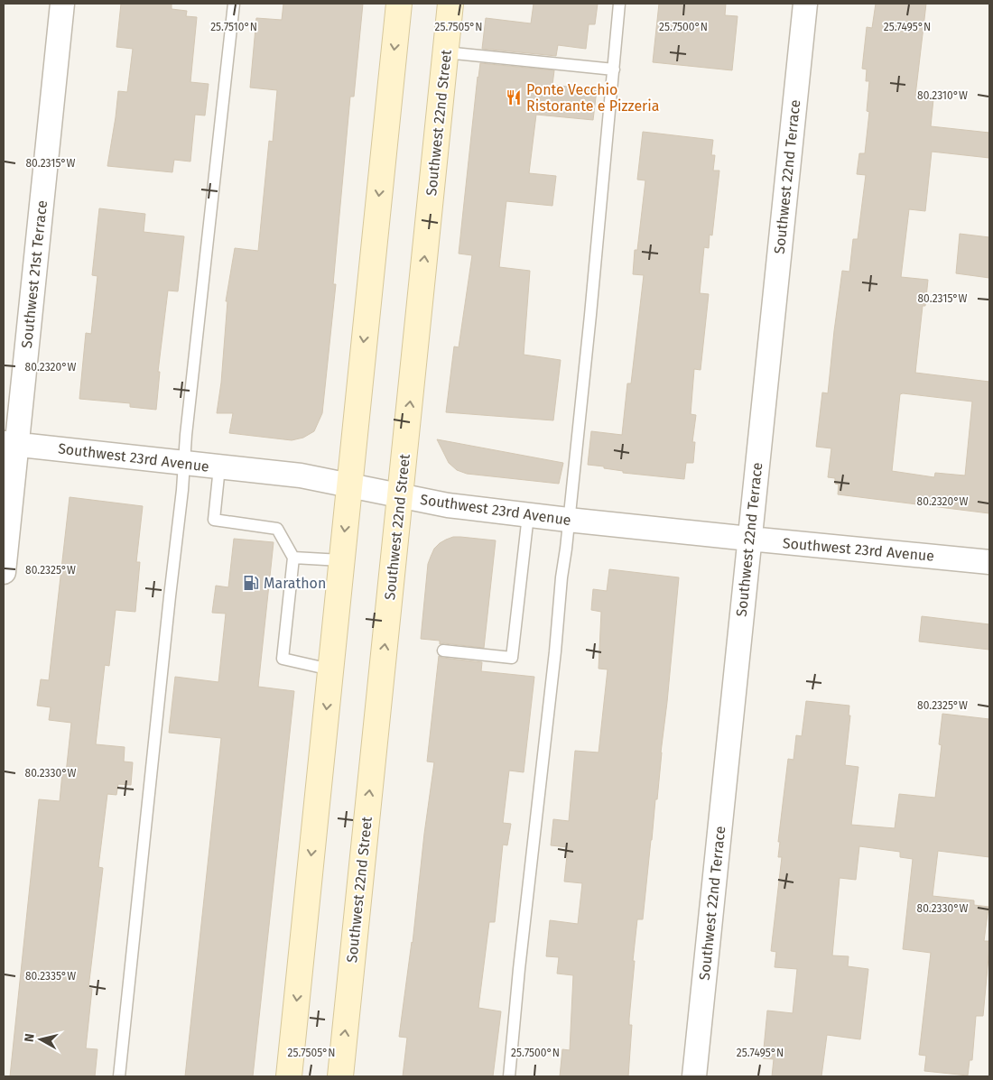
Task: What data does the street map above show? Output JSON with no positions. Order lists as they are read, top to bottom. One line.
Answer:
{"streets":{"main road":["Southwest 22nd Street"],"street":["Southwest 22nd Terrace","Southwest 21st Terrace","Southwest 23rd Avenue"]},"crossings":[["Southwest 22nd Street","Southwest 23rd Avenue"],["Southwest 22nd Terrace","Southwest 23rd Avenue"],["Southwest 21st Terrace","Southwest 23rd Avenue"]],"places":{"restaurant":["Ponte Vecchio Ristorante e Pizzeria"],"fuel station":["Marathon"]},"north":"left","coordinates":["25.7510°N","25.7505°N","25.7500°N","25.7495°N","80.2310°W","80.2315°W","80.2320°W","80.2325°W","80.2330°W","80.2335°W"]}
